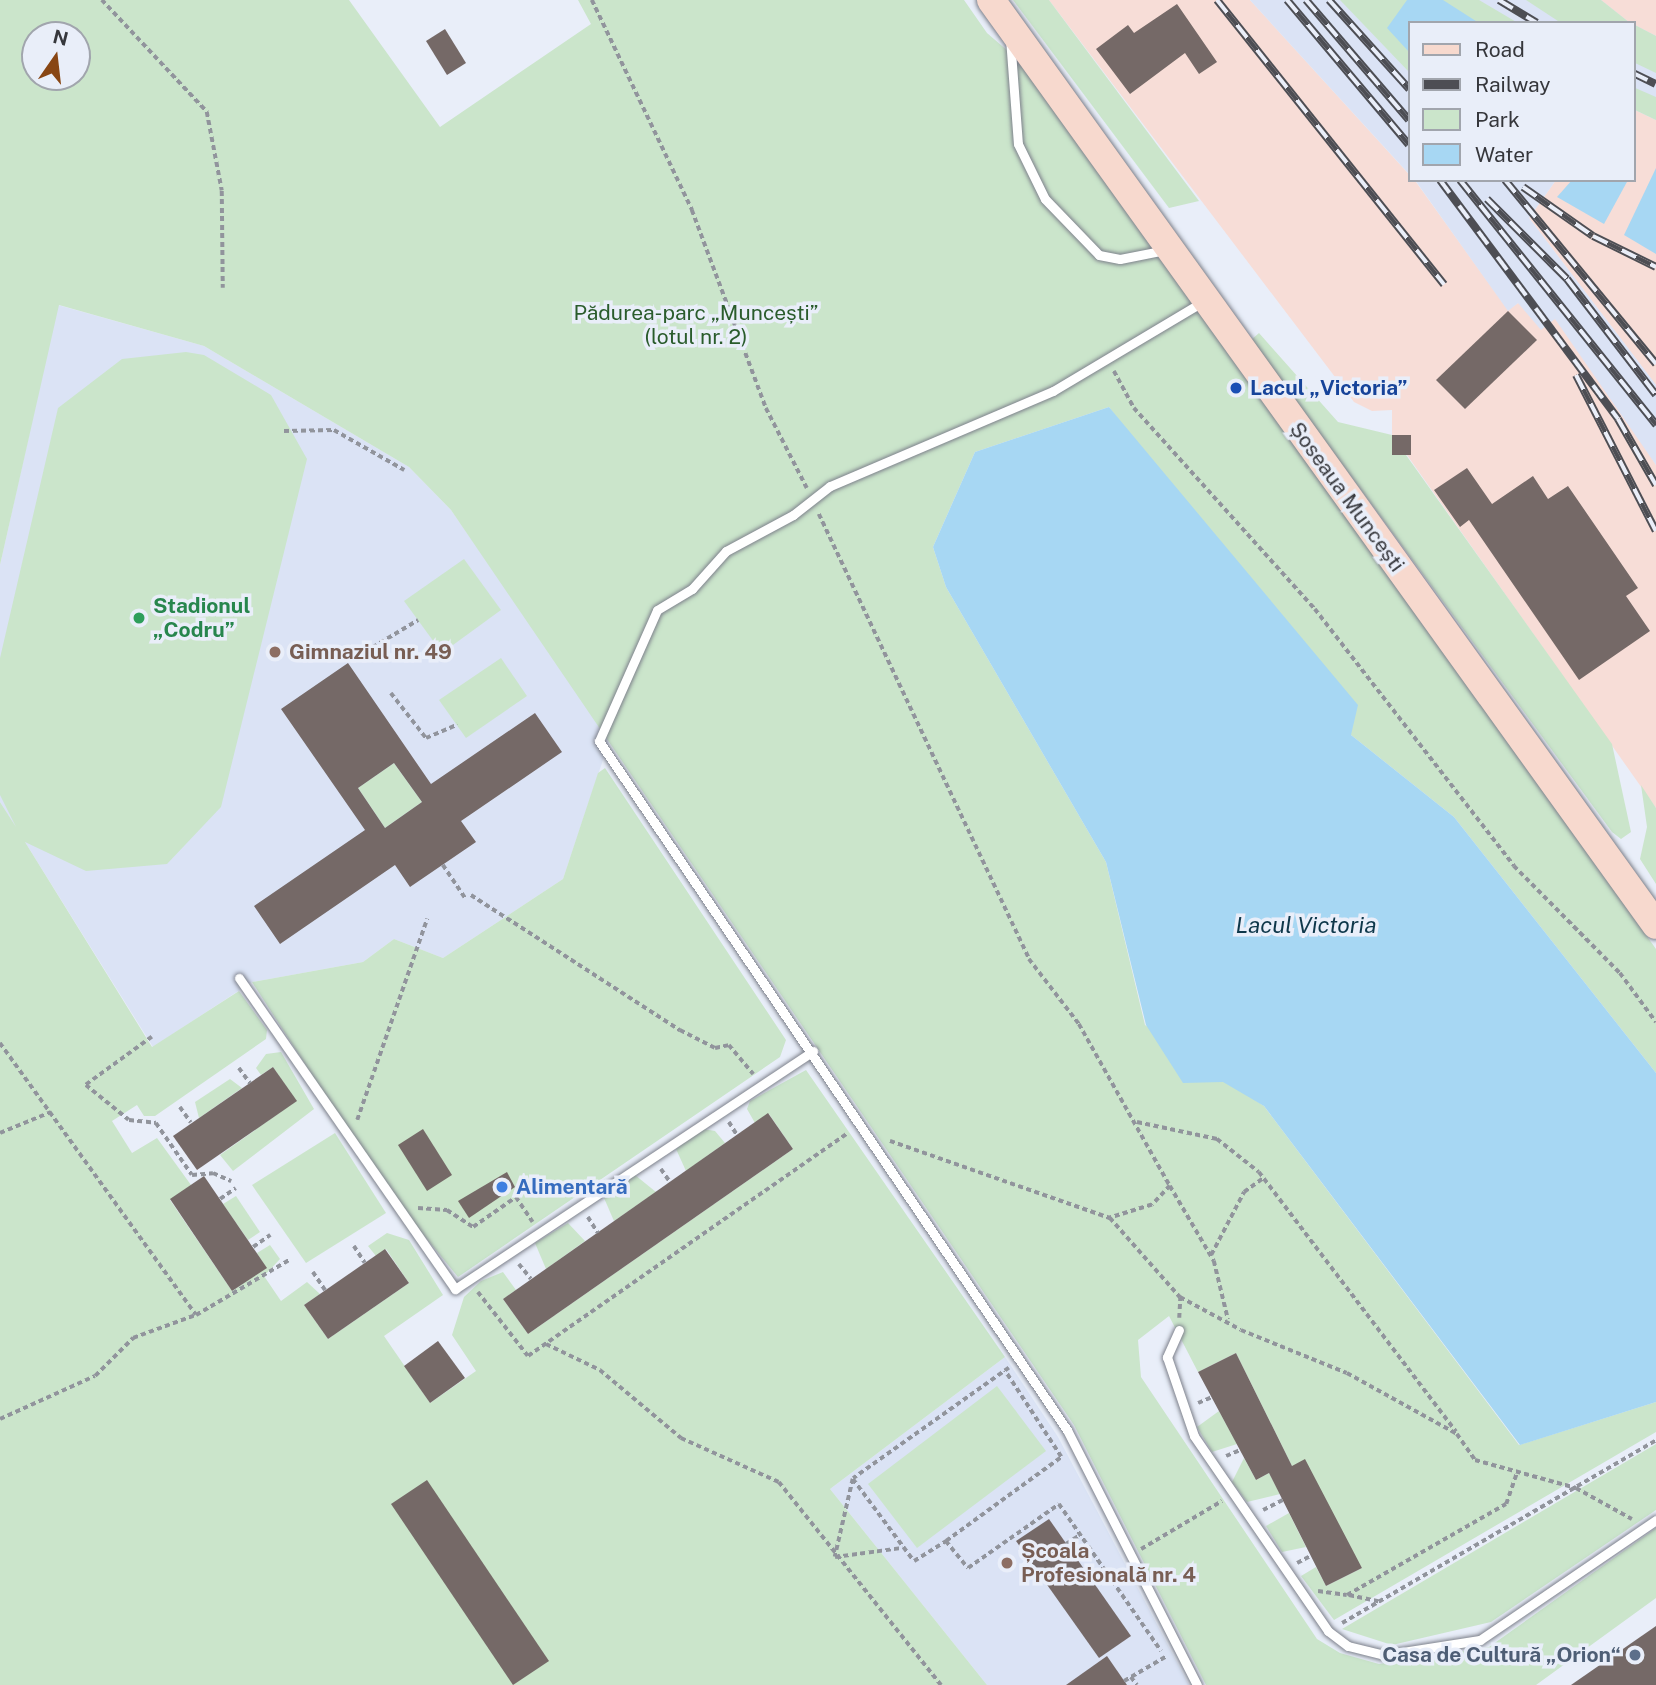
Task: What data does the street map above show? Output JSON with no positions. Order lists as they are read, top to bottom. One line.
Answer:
{"streets":{"main road":["Șoseaua Muncești"]},"water":["Lacul Victoria"],"parks":["Pădurea-parc „Muncești” (lotul nr. 2)"],"places":["Lacul „Victoria”","Stadionul „Codru”","Gimnaziul nr. 49","Alimentară","Școala Profesională nr. 4","Casa de Cultură „Orion“"],"legend":["Road","Railway","Park","Water"],"north":"top"}
